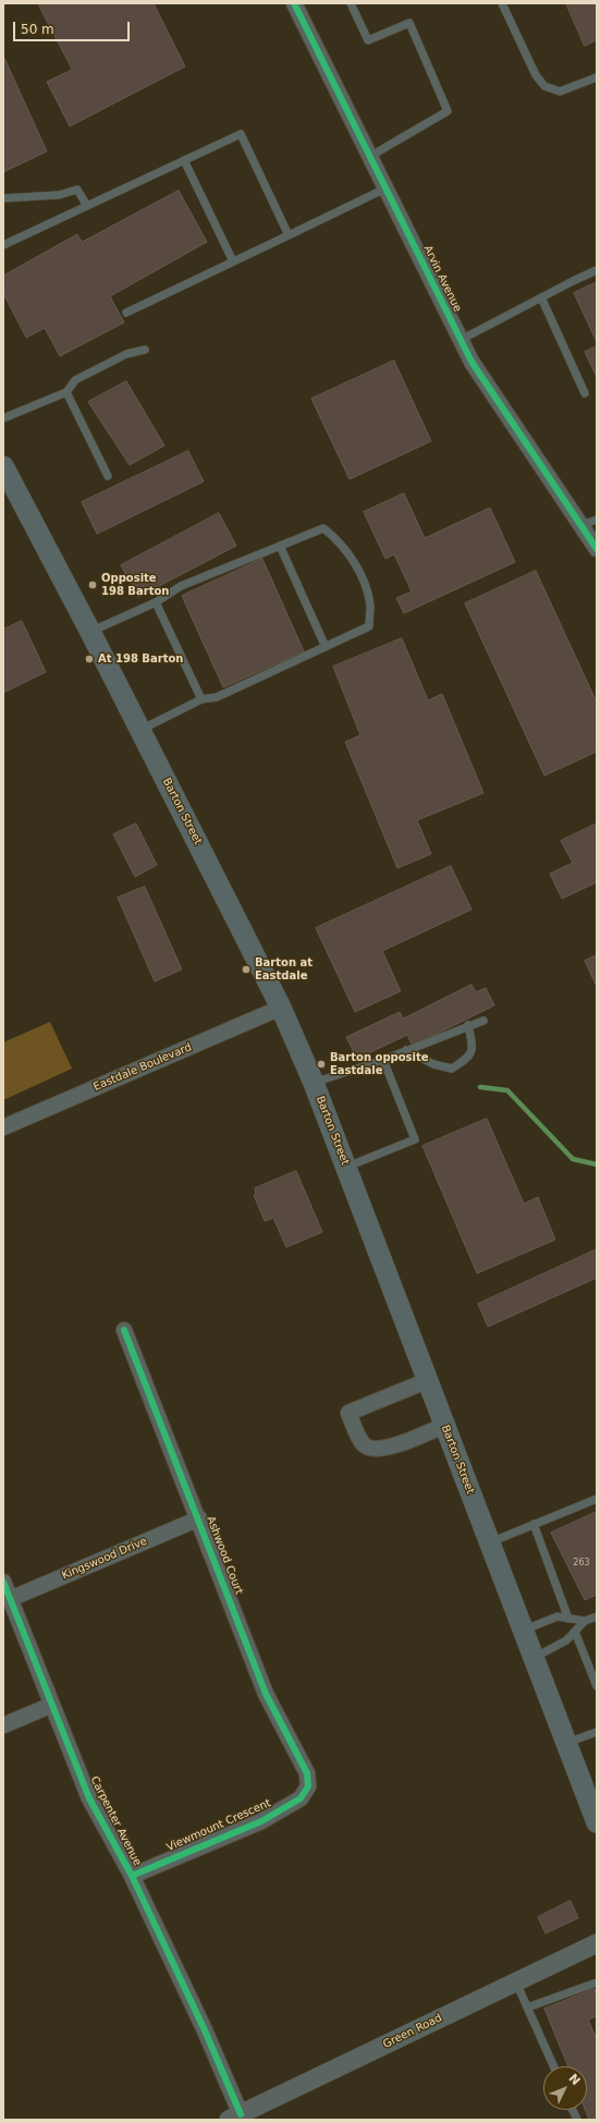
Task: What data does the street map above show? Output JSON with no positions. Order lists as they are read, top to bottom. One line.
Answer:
{"streets":{"main road":["Barton Street"],"street":["Arvin Avenue","Eastdale Boulevard","Ashwood Court","Kingswood Drive","Carpenter Avenue","Viewmount Crescent","Green Road"]},"crossings":[["Barton Street","Eastdale Boulevard"],["Ashwood Court","Kingswood Drive"],["Ashwood Court","Viewmount Crescent"],["Kingswood Drive","Carpenter Avenue"],["Carpenter Avenue","Viewmount Crescent"],["Carpenter Avenue","Green Road"]],"places":["Opposite 198 Barton","At 198 Barton","Barton at Eastdale","Barton opposite Eastdale"],"house_numbers":["263"],"scale_bar":"50 m","north":"top right"}
